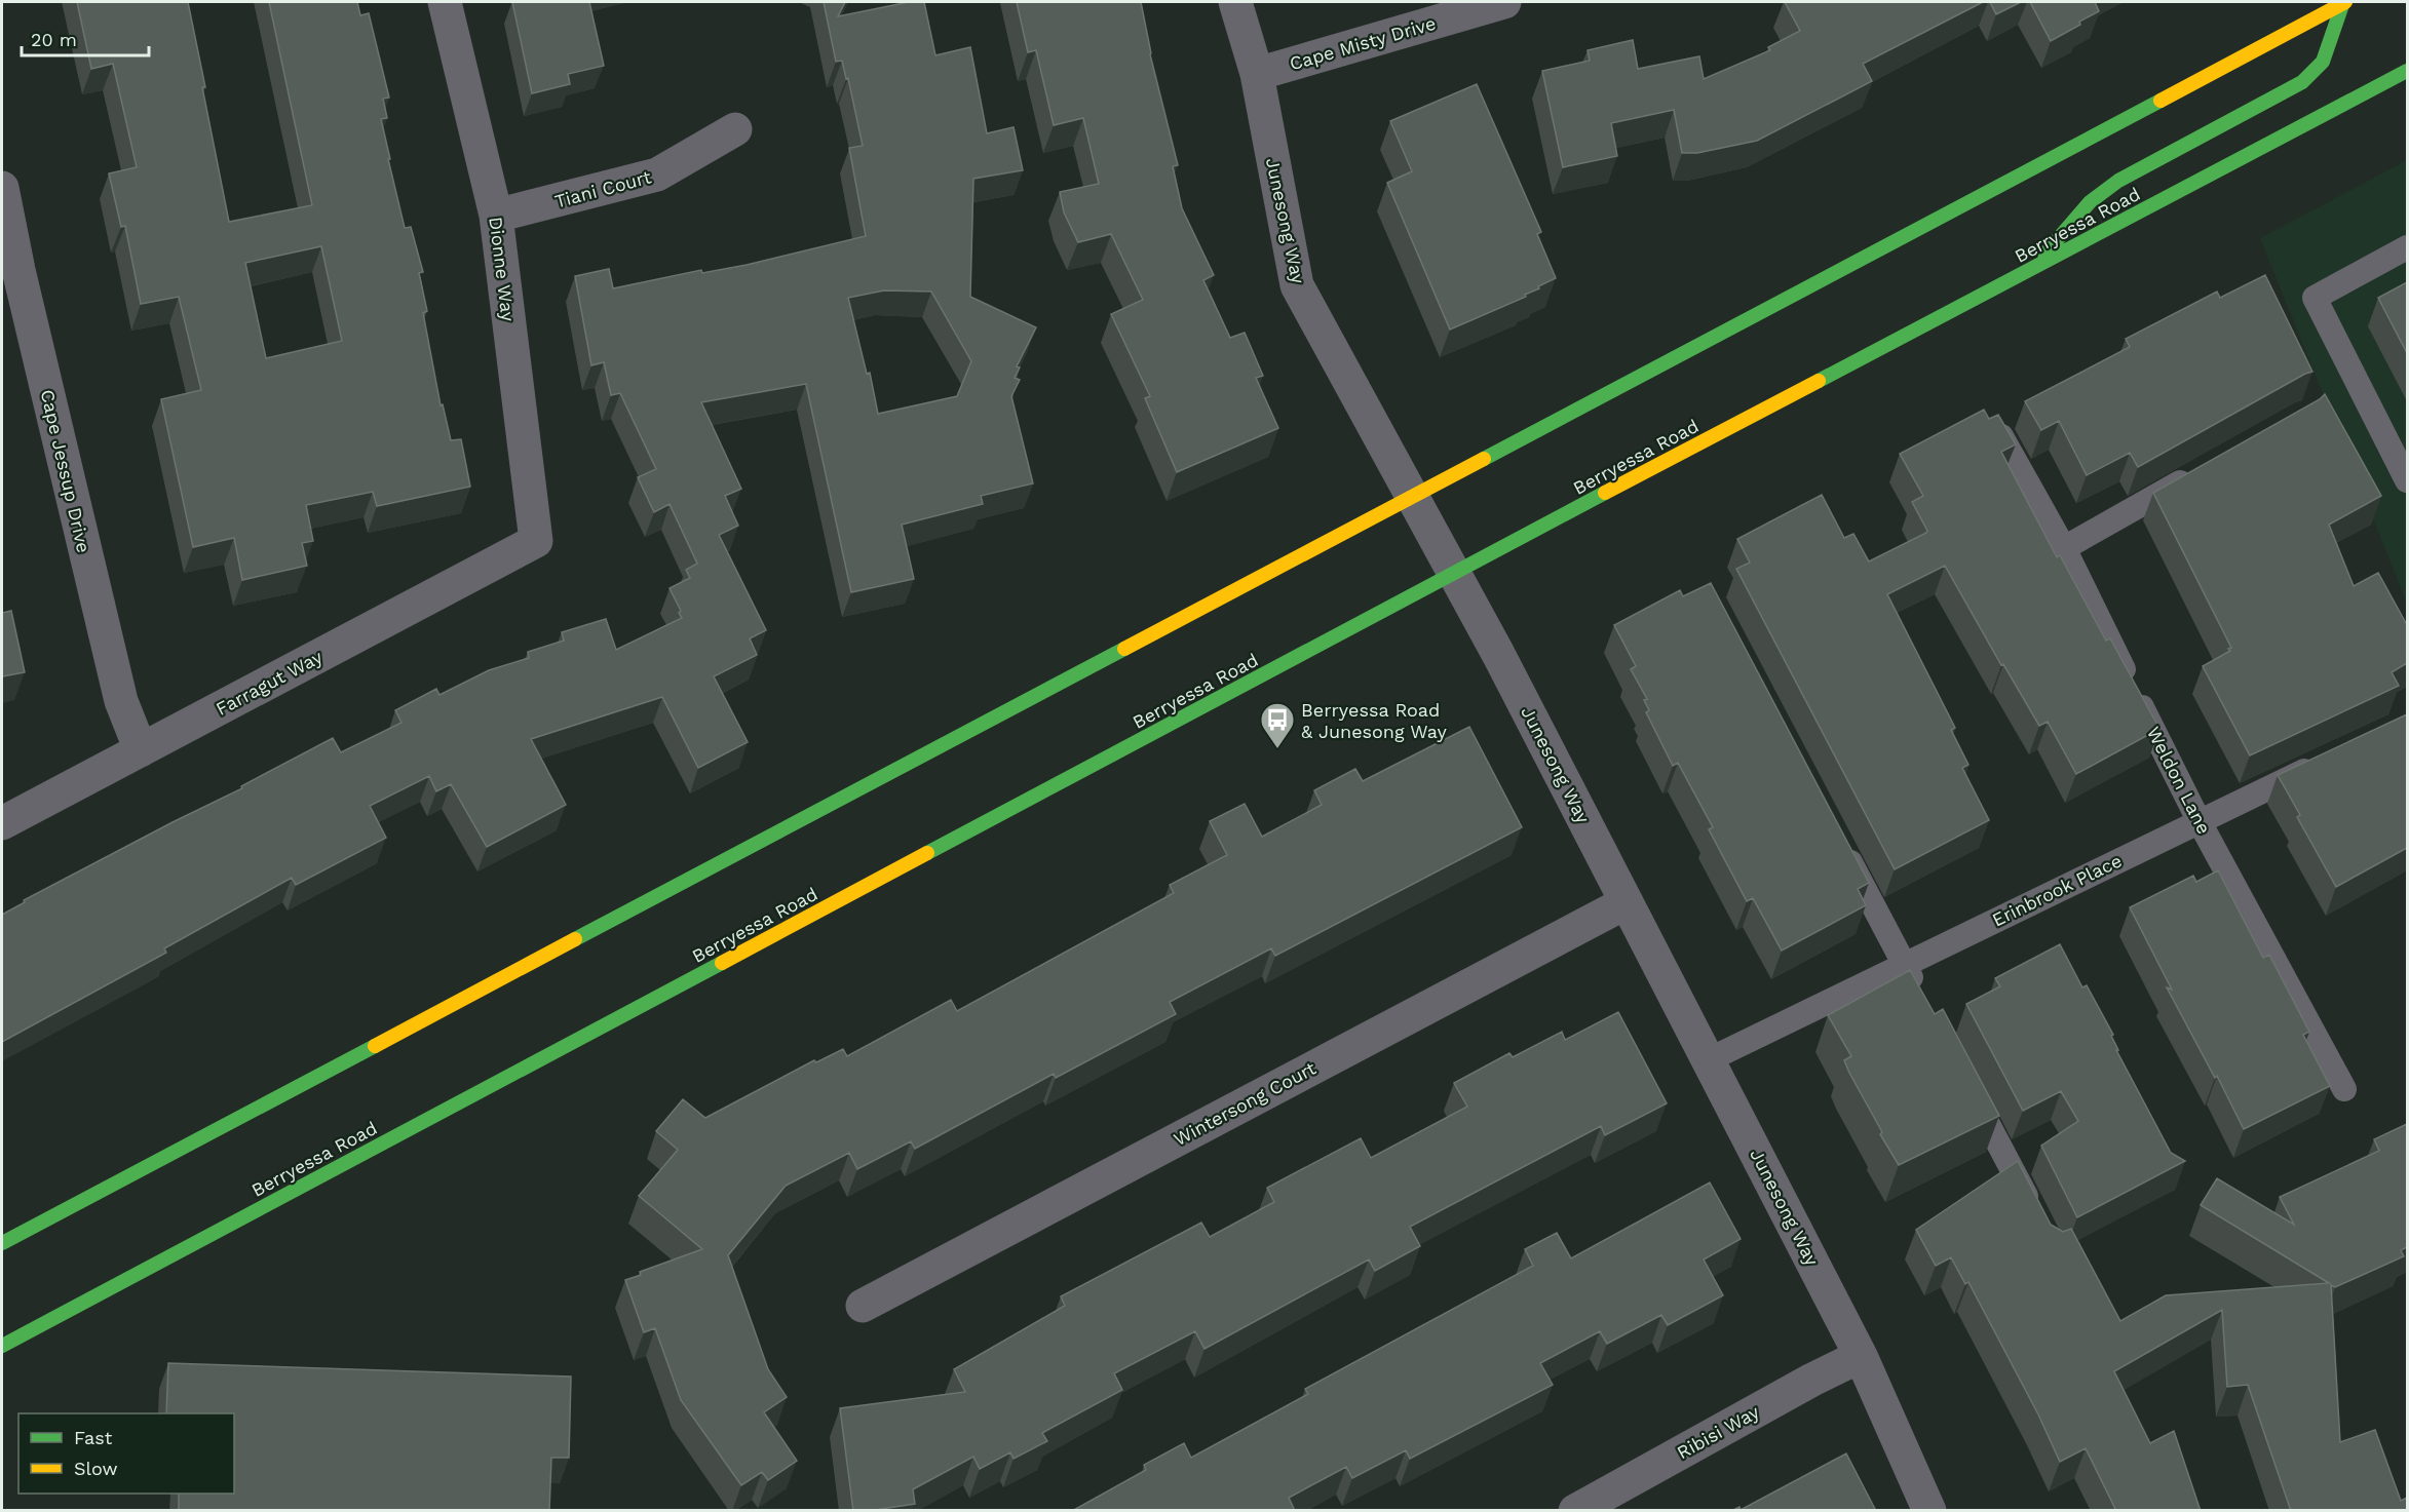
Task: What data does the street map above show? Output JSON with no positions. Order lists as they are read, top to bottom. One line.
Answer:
{"streets":{"main road":["Berryessa Road"],"street":["Cape Misty Drive","Tiani Court","Junesong Way","Dionne Way","Cape Jessup Drive","Farragut Way","Wintersong Court","Ribisi Way"],"lane":["Weldon Lane","Erinbrook Place"]},"crossings":[["Cape Misty Drive","Junesong Way"],["Tiani Court","Dionne Way"],["Junesong Way","Berryessa Road"],["Junesong Way","Erinbrook Place"],["Junesong Way","Wintersong Court"],["Junesong Way","Ribisi Way"],["Dionne Way","Farragut Way"],["Cape Jessup Drive","Farragut Way"],["Weldon Lane","Erinbrook Place"]],"places":{"bus stop":["Berryessa Road & Junesong Way"]},"legend":["Fast","Slow"],"scale_bar":"20 m"}
